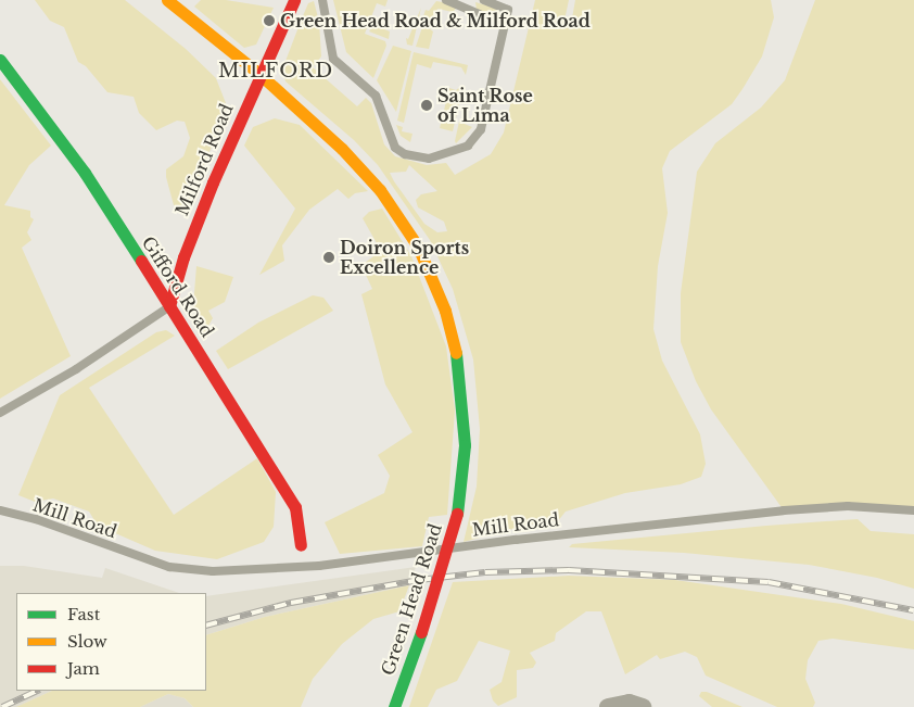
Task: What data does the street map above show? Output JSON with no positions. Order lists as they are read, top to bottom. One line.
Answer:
{"streets":{"street":["Milford Road","Gifford Road","Green Head Road"],"lane":["Mill Road"]},"crossings":[["Milford Road","Gifford Road"],["Milford Road","Green Head Road"]],"districts":["MILFORD"],"places":["Green Head Road & Milford Road","Saint Rose of Lima","Doiron Sports Excellence"],"legend":["Fast","Slow","Jam"]}
